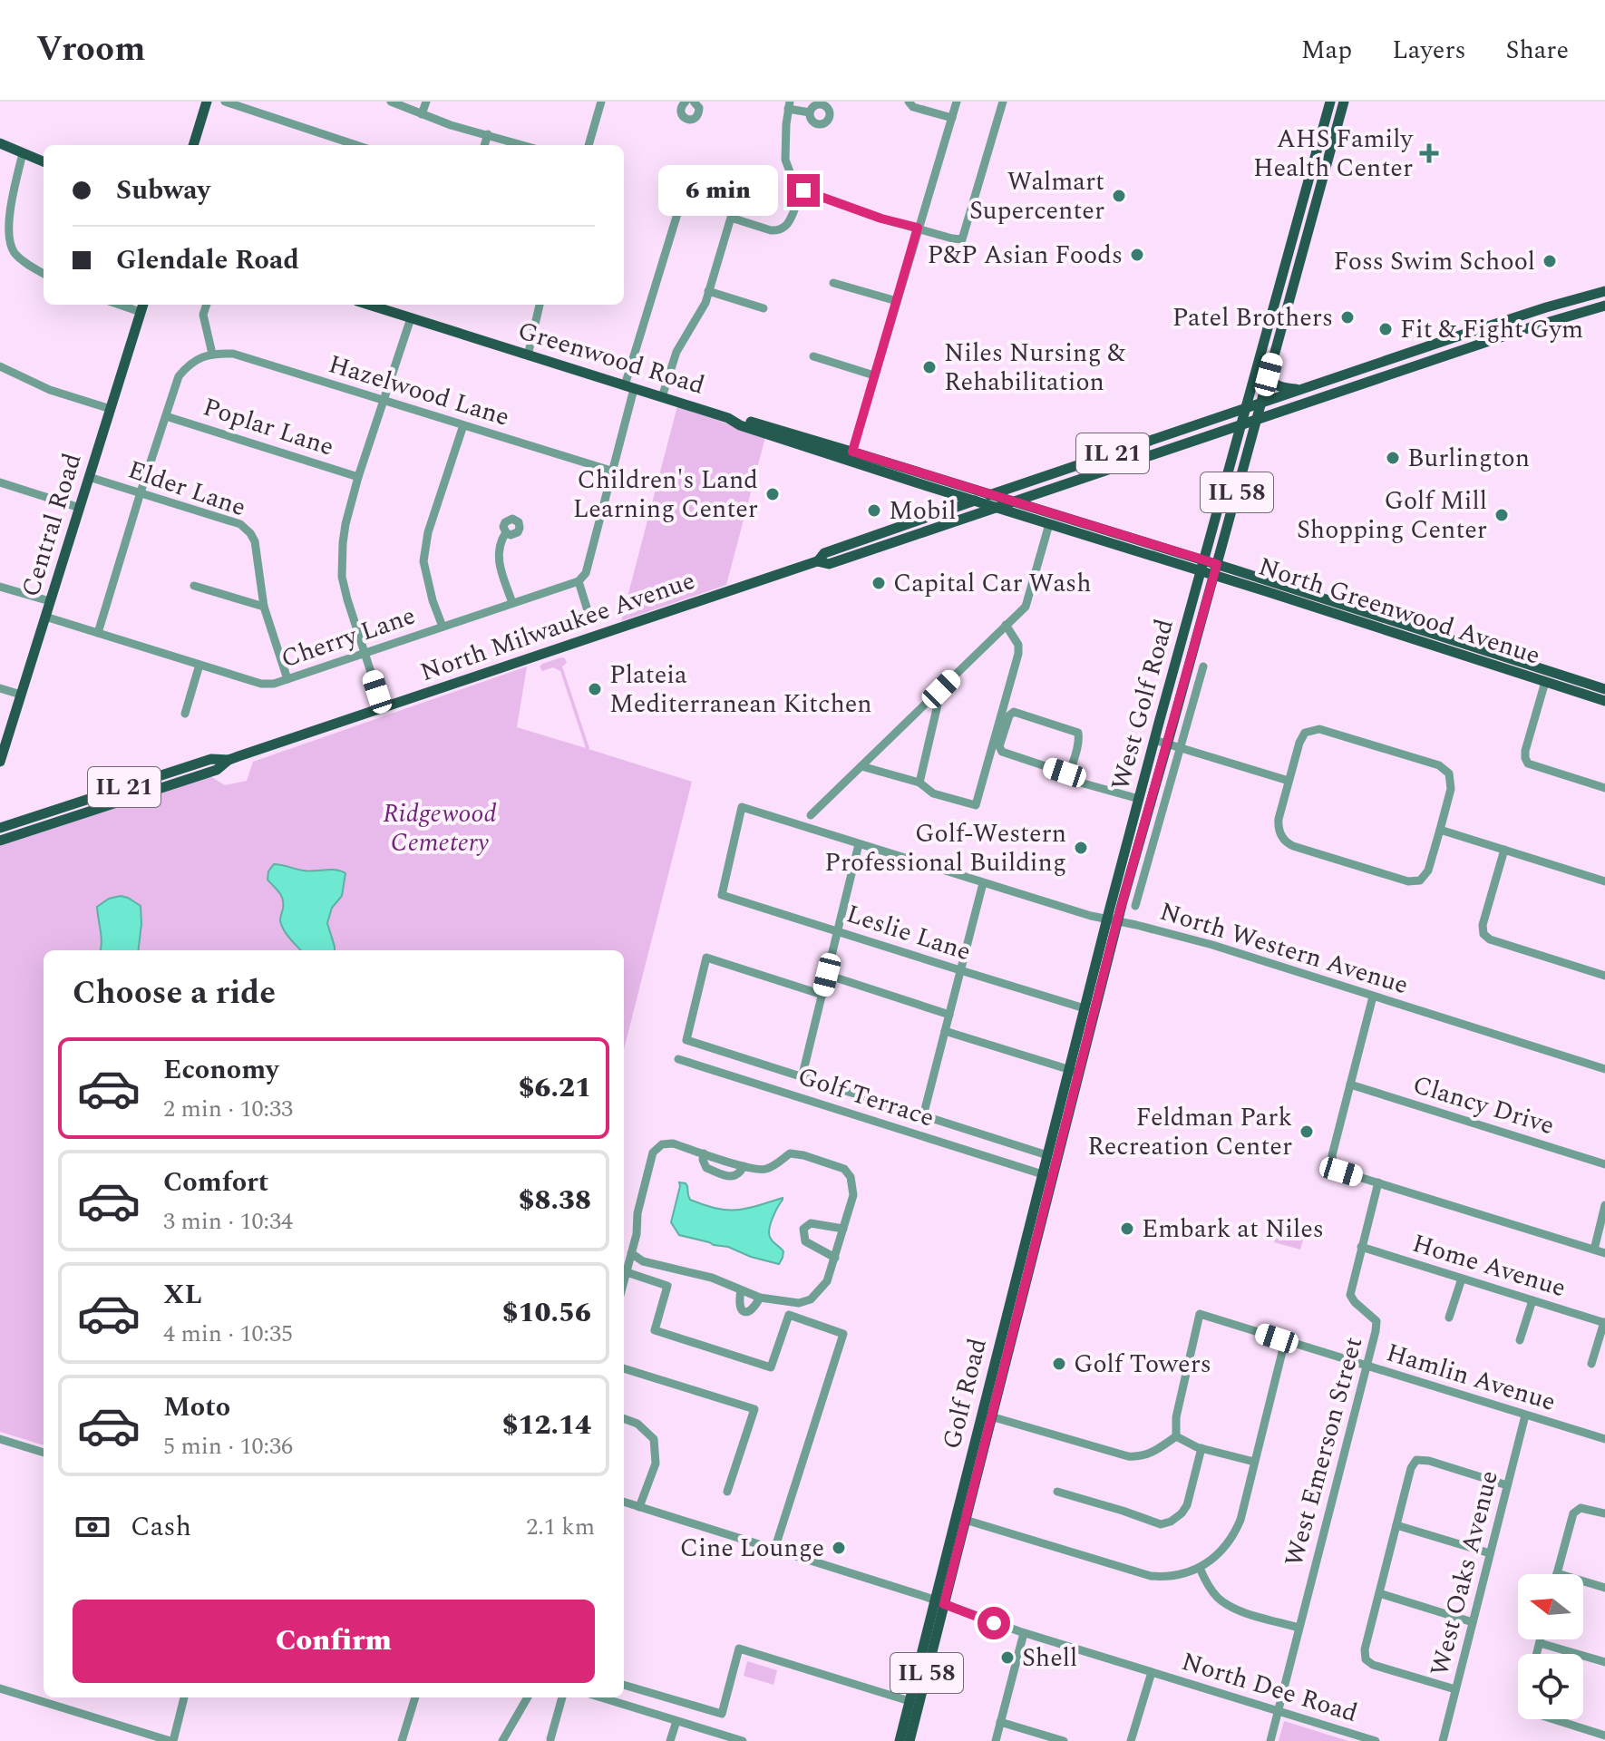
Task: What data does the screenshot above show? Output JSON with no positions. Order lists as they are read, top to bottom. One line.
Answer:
{"streets":{"main road":["Greenwood Road","IL 21","IL 58","Central Road","North Greenwood Avenue","North Milwaukee Avenue","West Golf Road","Golf Road"],"street":["Hazelwood Lane","Poplar Lane","Elder Lane","Cherry Lane","Leslie Lane","North Western Avenue","Golf Terrace","Clancy Drive","Home Avenue","Hamlin Avenue","West Emerson Street","West Oaks Avenue","North Dee Road"]},"crossings":[["Greenwood Road","North Greenwood Avenue"],["IL 21","North Milwaukee Avenue"],["Elder Lane","Central Road"],["Elder Lane","Cherry Lane"],["Central Road","Cherry Lane"],["North Greenwood Avenue","North Milwaukee Avenue"],["North Greenwood Avenue","West Golf Road"],["North Milwaukee Avenue","West Golf Road"],["West Golf Road","Leslie Lane"],["West Golf Road","North Western Avenue"],["West Golf Road","Golf Terrace"],["West Golf Road","Golf Road"],["West Golf Road","North Dee Road"],["Leslie Lane","North Western Avenue"],["Home Avenue","West Emerson Street"],["Hamlin Avenue","West Emerson Street"],["Hamlin Avenue","West Oaks Avenue"],["West Emerson Street","North Dee Road"]],"parks":["Ridgewood Cemetery"],"places":{"health":["AHS Family Health Center"],"other":["Walmart Supercenter","P&P Asian Foods","Foss Swim School","Patel Brothers","Fit & Fight Gym","Niles Nursing & Rehabilitation","Burlington","Children's Land Learning Center","Mobil","Golf Mill Shopping Center","Capital Car Wash","Plateia Mediterranean Kitchen","Golf-Western Professional Building","Feldman Park Recreation Center","Embark at Niles","Golf Towers","Cine Lounge","Shell"]},"north":"left","page":{"header":"Vroom","nav":["Map","Layers","Share"],"banner":["Subway","Glendale Road"],"bubble":"6 min","heading":"Choose a ride","list":[{"name":"Economy","note":"2 min · 10:33","value":"$6.21"},{"name":"Comfort","note":"3 min · 10:34","value":"$8.38"},{"name":"XL","note":"4 min · 10:35","value":"$10.56"},{"name":"Moto","note":"5 min · 10:36","value":"$12.14"}],"pay":["Cash","2.1 km"],"buttons":"Confirm"}}
